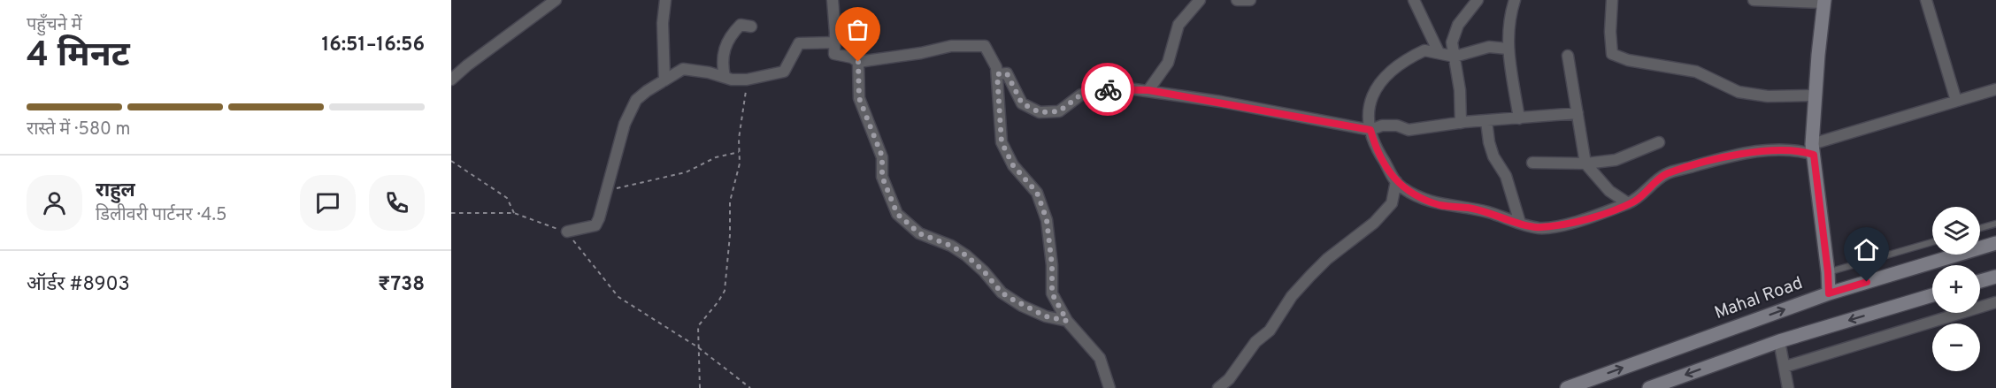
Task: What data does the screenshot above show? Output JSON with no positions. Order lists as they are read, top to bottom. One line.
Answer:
{"streets":{"main road":["Mahal Road"]},"page":{"heading":["4 मिनट","पहुँचने में","16:51–16:56"],"panel":["राहुल","डिलीवरी पार्टनर · 4.5","ऑर्डर #8903","₹738"],"bar":"रास्ते में · 580 m","map_buttons":["+","−"]}}
